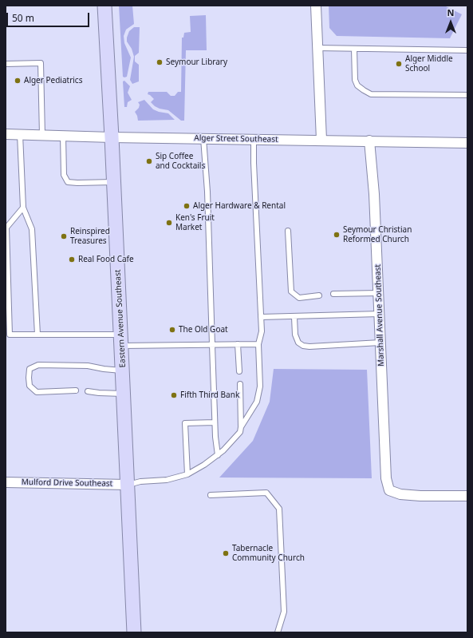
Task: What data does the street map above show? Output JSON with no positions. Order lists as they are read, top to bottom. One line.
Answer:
{"streets":{"main road":["Eastern Avenue Southeast"],"street":["Alger Street Southeast","Marshall Avenue Southeast","Mulford Drive Southeast"]},"crossings":[["Alger Street Southeast","Marshall Avenue Southeast"],["Alger Street Southeast","Eastern Avenue Southeast"],["Eastern Avenue Southeast","Mulford Drive Southeast"]],"places":["Seymour Library","Alger Middle School","Alger Pediatrics","Sip Coffee and Cocktails","Alger Hardware & Rental","Ken's Fruit Market","Seymour Christian Reformed Church","Reinspired Treasures","Real Food Cafe","The Old Goat","Fifth Third Bank","Tabernacle Community Church"],"scale_bar":"50 m","north":"top"}
